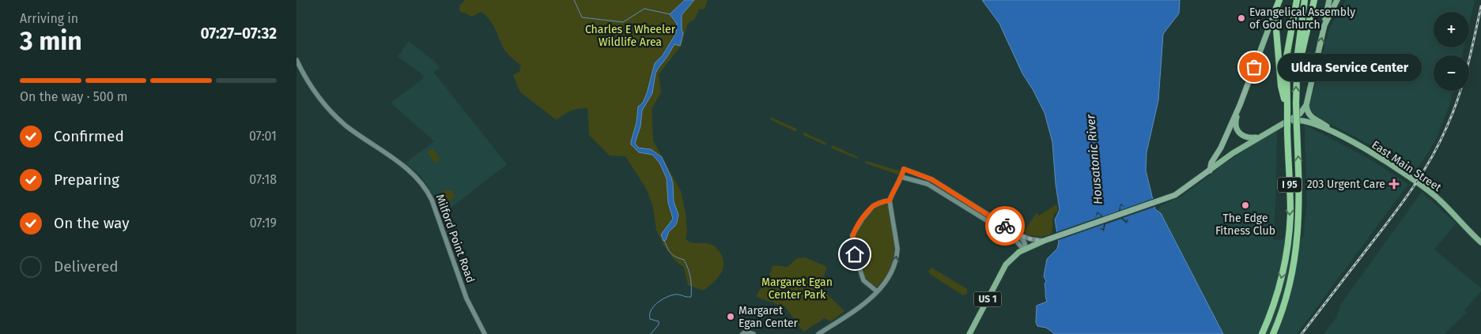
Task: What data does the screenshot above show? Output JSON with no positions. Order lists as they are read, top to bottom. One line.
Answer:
{"streets":{"highway":["I 95"],"main road":["East Main Street","US 1"],"street":["Milford Point Road"]},"crossings":[["East Main Street","US 1"]],"water":["Housatonic River"],"parks":["Charles E Wheeler Wildlife Area","Margaret Egan Center Park"],"places":{"other":["Evangelical Assembly of God Church","Uldra Service Center","The Edge Fitness Club","Margaret Egan Center"],"health":["203 Urgent Care"]},"page":{"heading":["3 min","Arriving in","07:27–07:32"],"map_buttons":["+","−"],"bubble":"Uldra Service Center","bar":"On the way · 500 m","list":[["Confirmed","07:01"],["Preparing","07:18"],["On the way","07:19"],"Delivered"]}}
